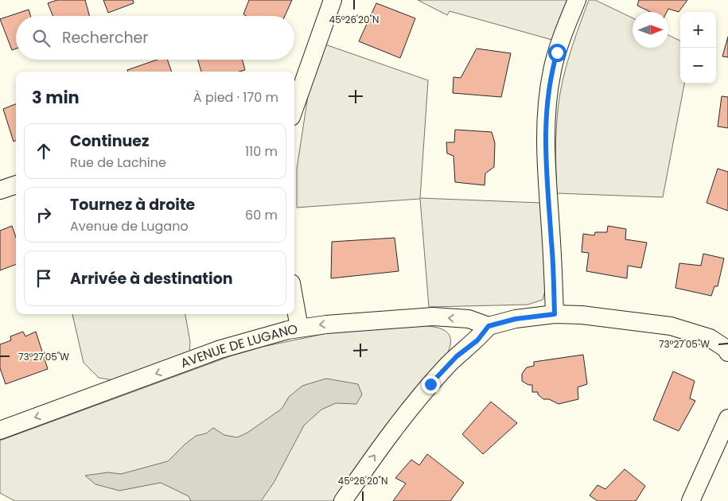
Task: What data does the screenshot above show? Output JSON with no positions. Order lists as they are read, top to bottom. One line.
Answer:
{"streets":{"street":["AVENUE DE LUGANO"]},"one_way":["AVENUE DE LUGANO"],"north":"right","page":{"map_buttons":["+","−"],"search":"Rechercher","heading":["3 min","À pied · 170 m"],"list":[["Continuez","Rue de Lachine","110 m"],["Tournez à droite","Avenue de Lugano","60 m"],"Arrivée à destination"]},"coordinates":["45°26'20\"N","73°27'05\"W"]}
